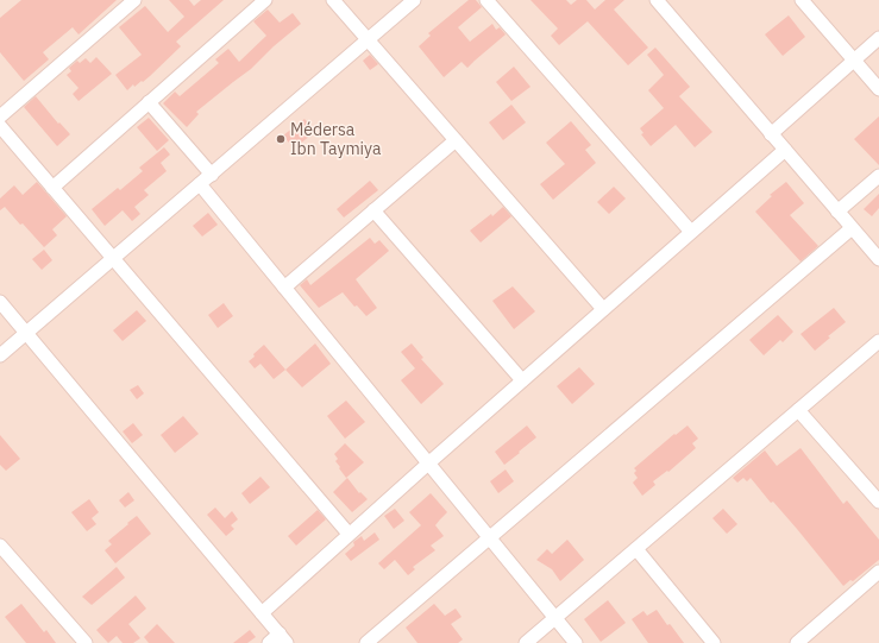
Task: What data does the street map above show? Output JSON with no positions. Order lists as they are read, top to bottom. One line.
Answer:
{"places":["Médersa Ibn Taymiya"]}
